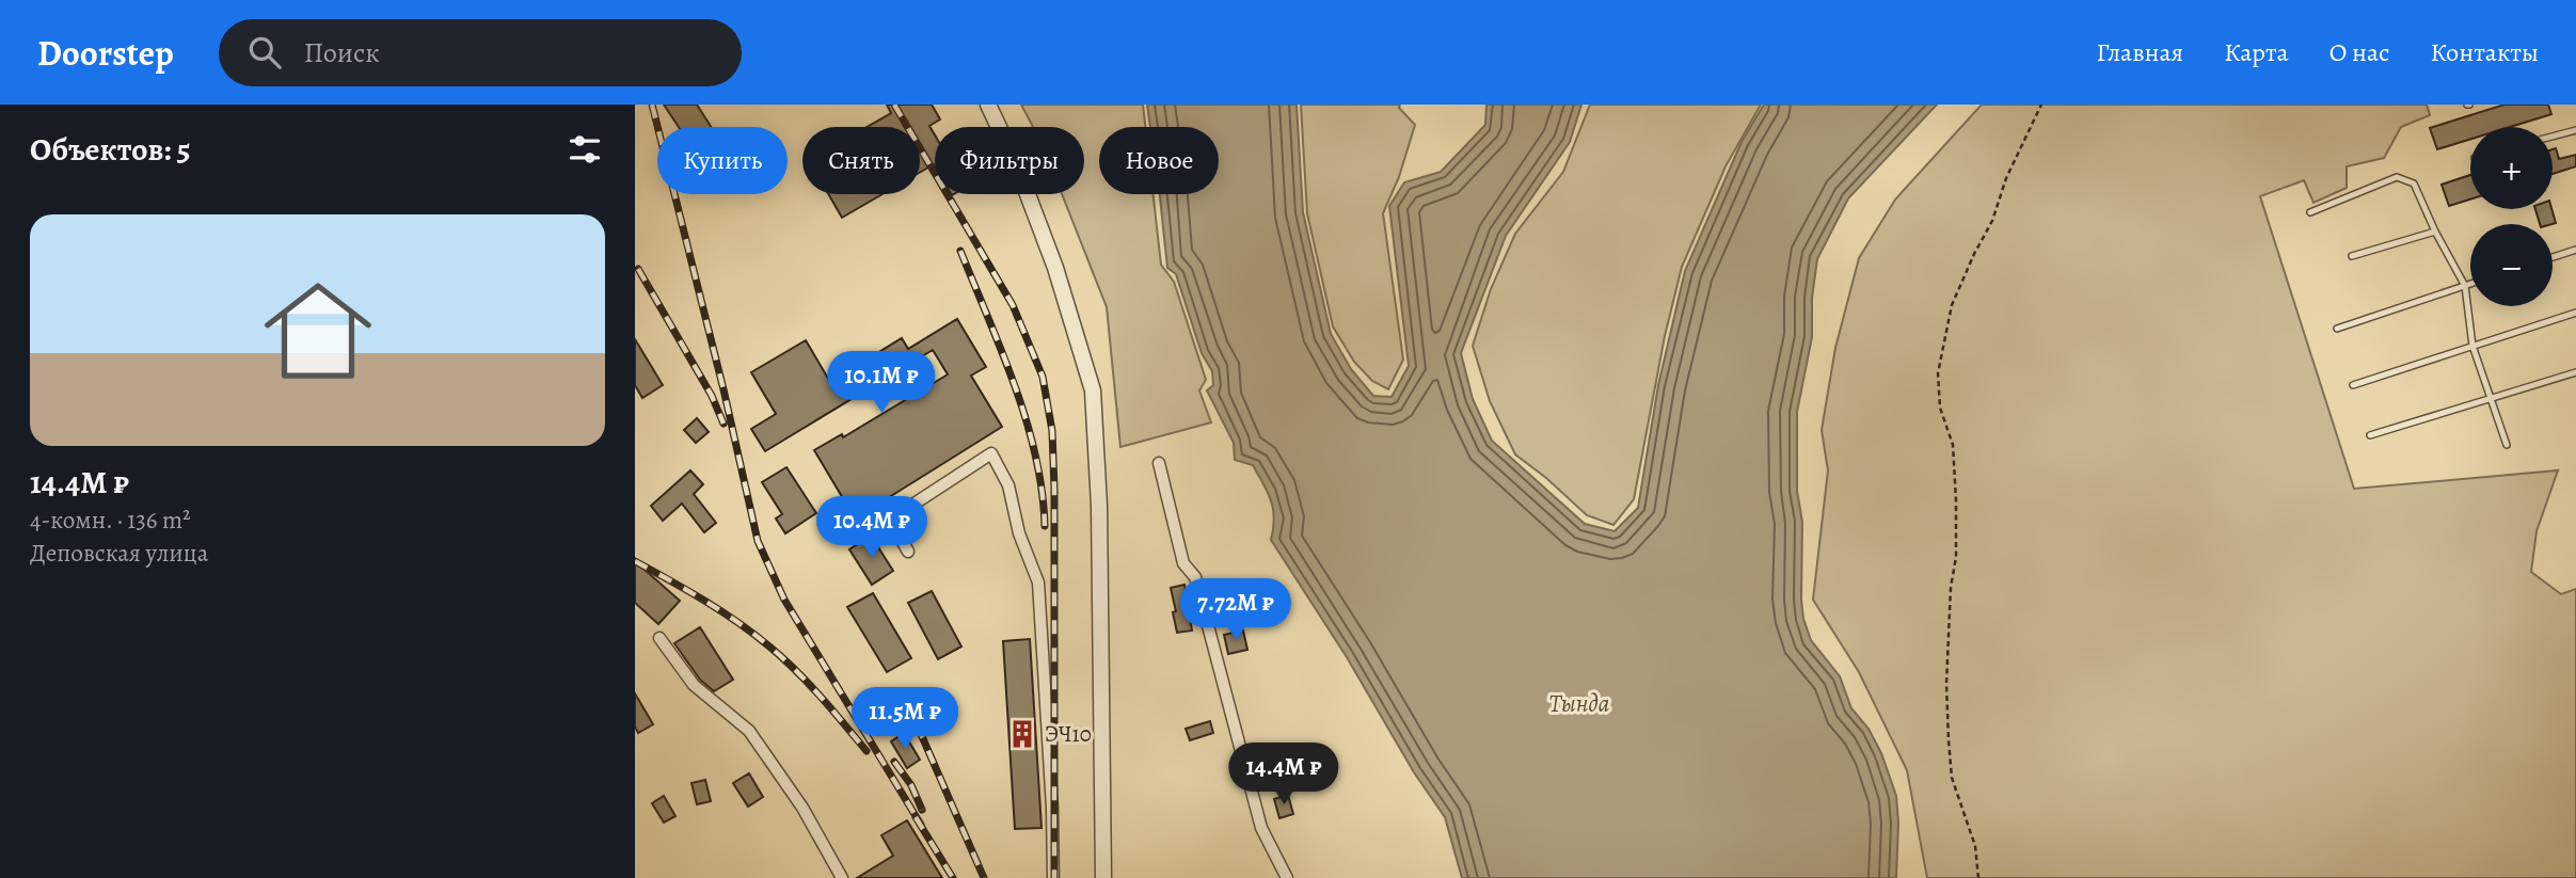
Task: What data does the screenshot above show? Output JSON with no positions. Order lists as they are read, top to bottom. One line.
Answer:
{"water":["Тында"],"places":{"building":["ЭЧ10"]},"page":{"header":"Doorstep","search":"Поиск","nav":["Главная","Карта","О нас","Контакты"],"heading":"Объектов: 5","map_buttons":["+","−"],"chip":["Купить","Снять","Фильтры","Новое"],"list":[{"name":"14.4M ₽","note":"4-комн. · 136 m² · Деповская улица"}],"price":["10.1M ₽","10.4M ₽","7.72M ₽","11.5M ₽","14.4M ₽"]}}
